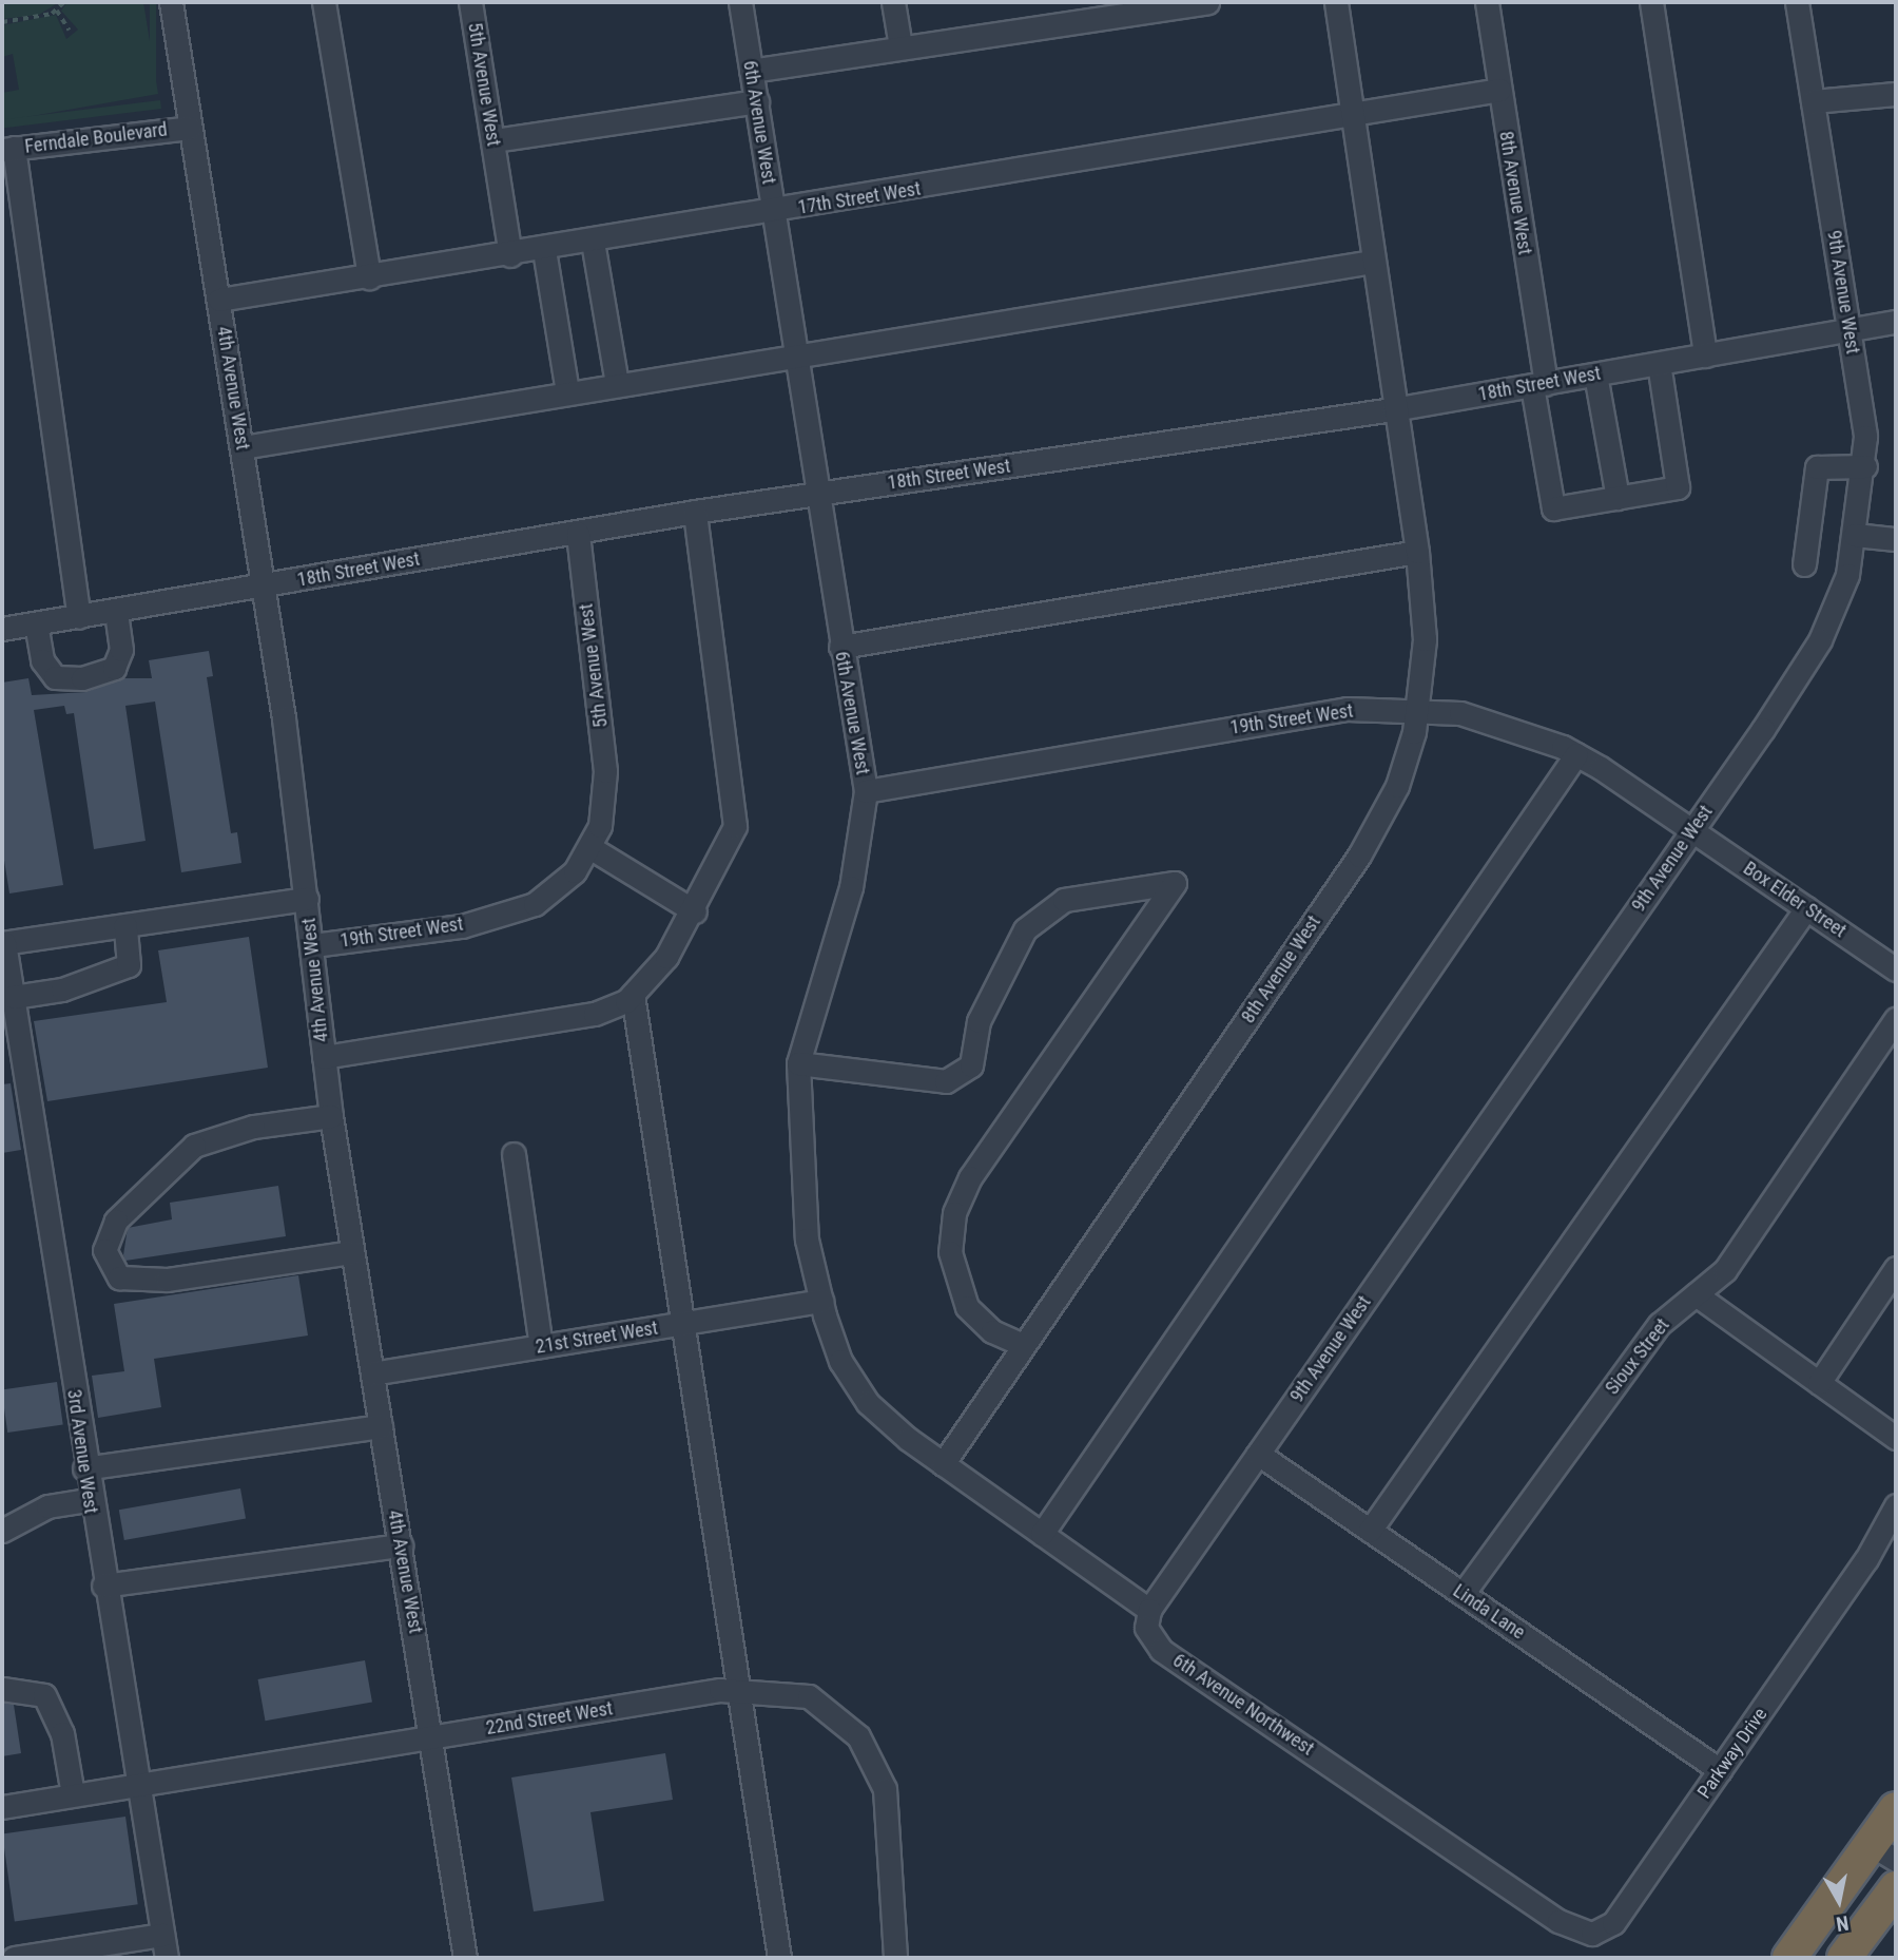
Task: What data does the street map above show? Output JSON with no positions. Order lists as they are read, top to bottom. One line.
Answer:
{"streets":{"street":["5th Avenue West","6th Avenue West","Ferndale Boulevard","8th Avenue West","17th Street West","9th Avenue West","18th Street West","4th Avenue West","19th Street West","Box Elder Street","21st Street West","Sioux Street","3rd Avenue West","Linda Lane","6th Avenue Northwest","22nd Street West","Parkway Drive"]},"crossings":[["5th Avenue West","17th Street West"],["5th Avenue West","18th Street West"],["5th Avenue West","19th Street West"],["6th Avenue West","8th Avenue West"],["6th Avenue West","17th Street West"],["6th Avenue West","18th Street West"],["6th Avenue West","19th Street West"],["6th Avenue West","21st Street West"],["Ferndale Boulevard","4th Avenue West"],["8th Avenue West","17th Street West"],["8th Avenue West","18th Street West"],["8th Avenue West","19th Street West"],["17th Street West","4th Avenue West"],["9th Avenue West","18th Street West"],["9th Avenue West","19th Street West"],["9th Avenue West","Box Elder Street"],["9th Avenue West","Linda Lane"],["9th Avenue West","6th Avenue Northwest"],["18th Street West","4th Avenue West"],["4th Avenue West","19th Street West"],["4th Avenue West","21st Street West"],["4th Avenue West","22nd Street West"],["19th Street West","Box Elder Street"],["Sioux Street","Linda Lane"],["3rd Avenue West","22nd Street West"],["Linda Lane","Parkway Drive"],["6th Avenue Northwest","Parkway Drive"]],"north":"bottom"}
